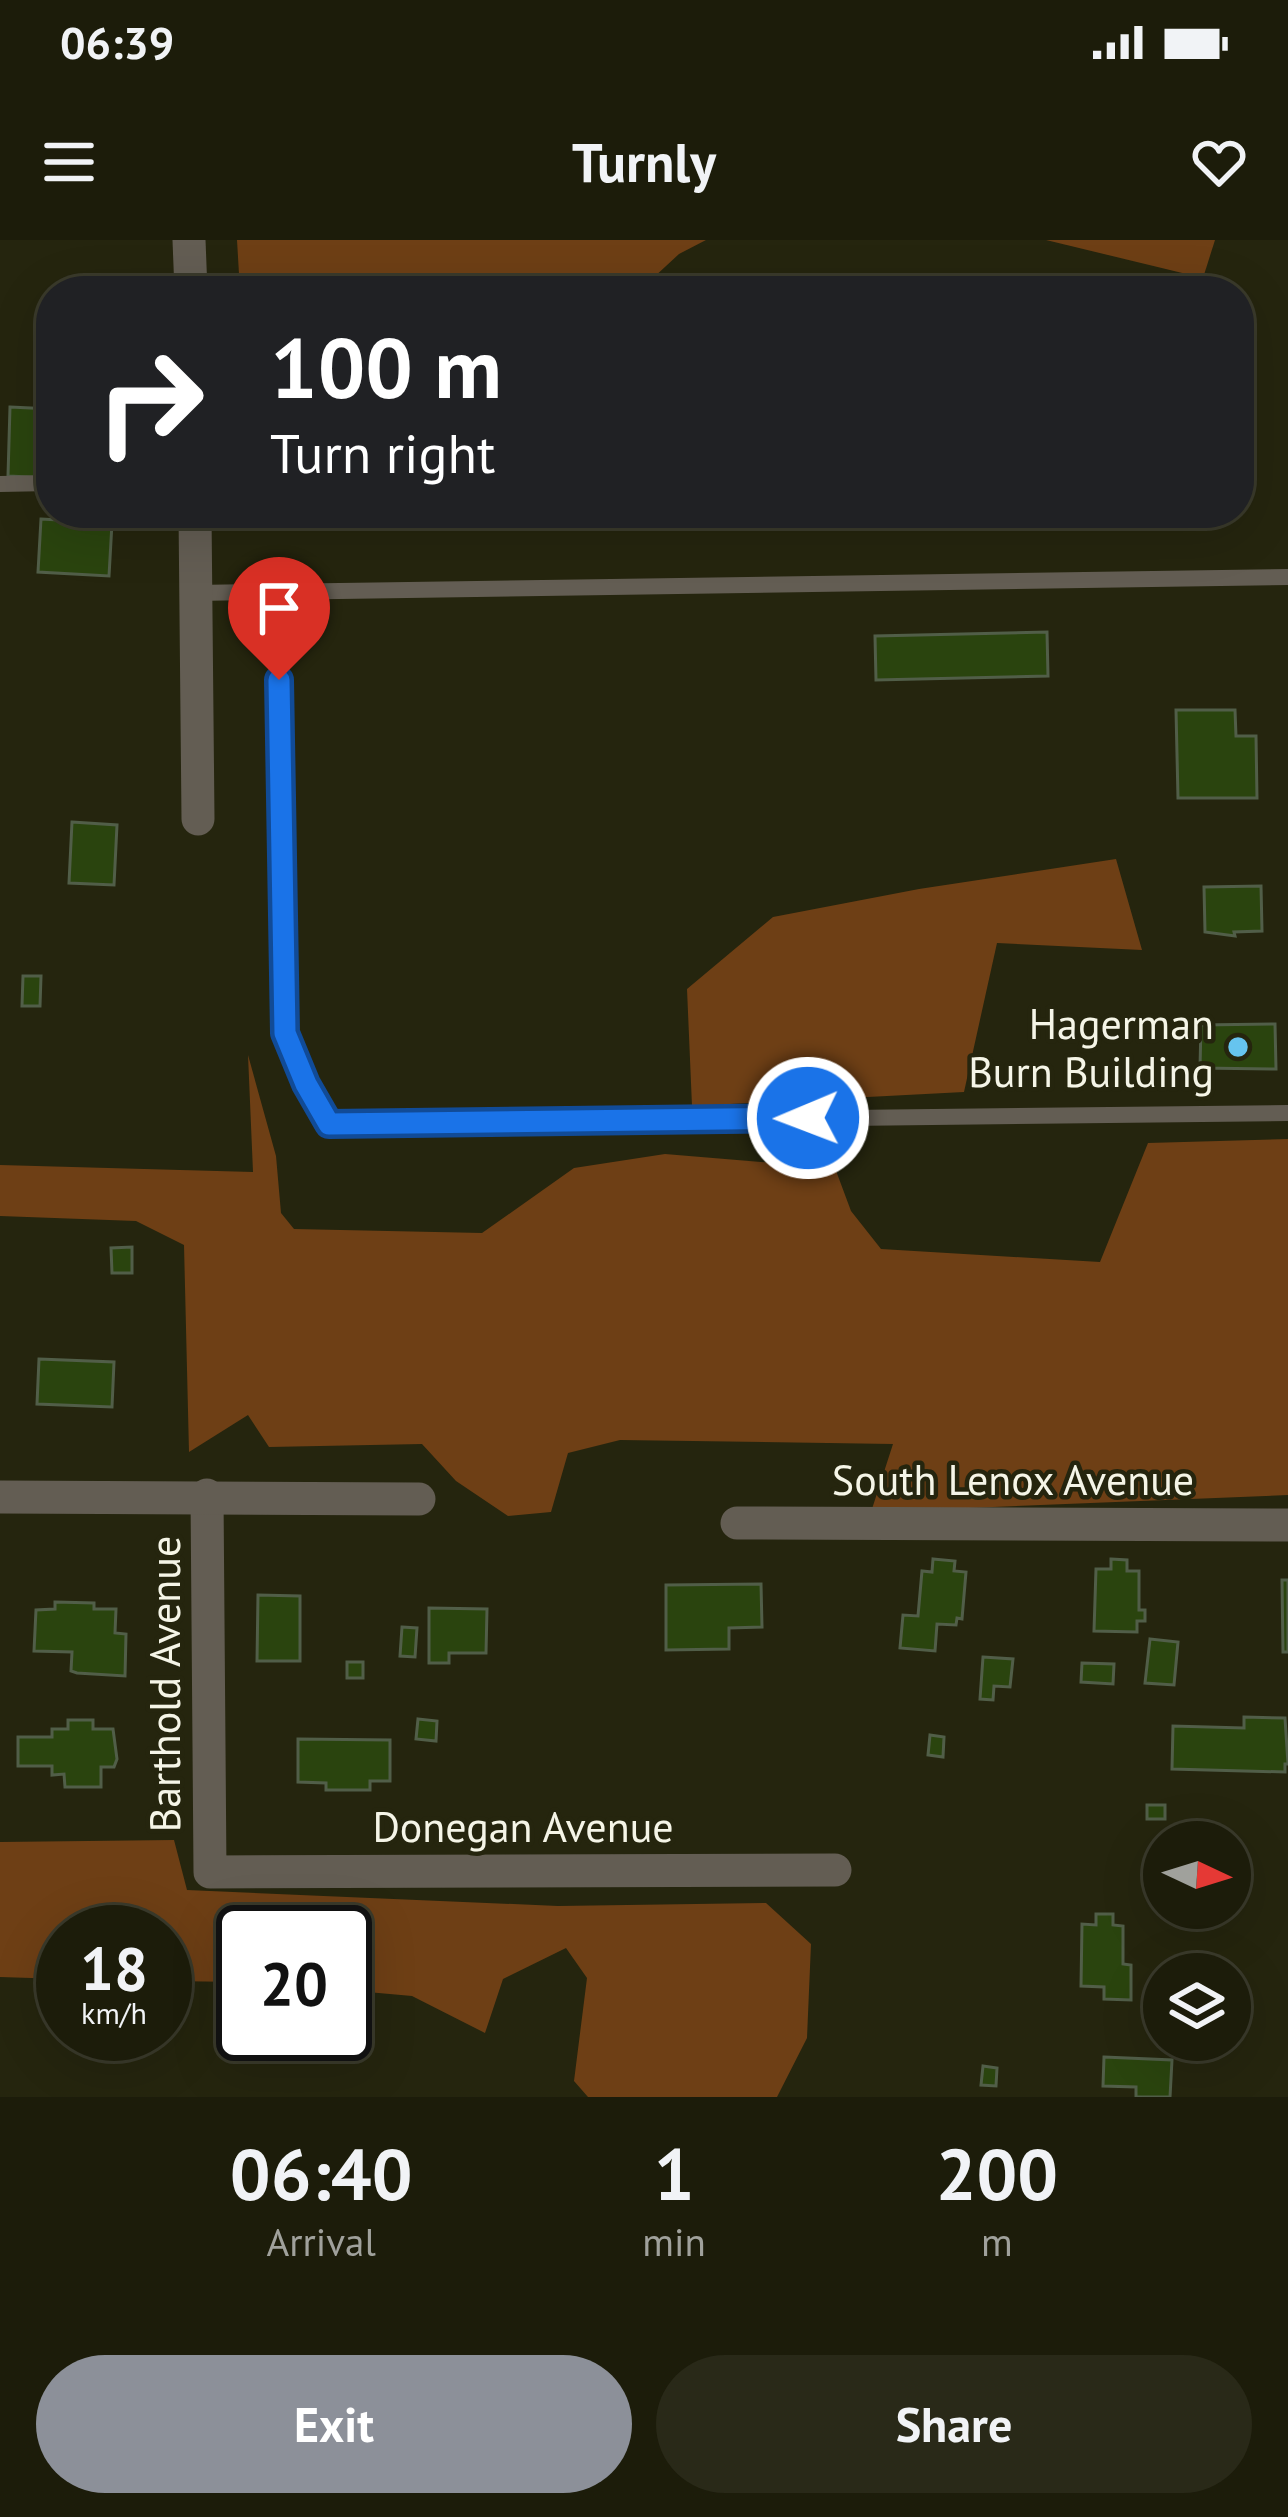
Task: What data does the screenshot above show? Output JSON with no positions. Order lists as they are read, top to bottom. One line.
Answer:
{"streets":{"street":["South Lenox Avenue","Barthold Avenue","Donegan Avenue"]},"crossings":[["Barthold Avenue","Donegan Avenue"]],"places":["Hagerman Burn Building"],"north":"right","page":{"status":"06:39","header":"Turnly","turn":["100 m","Turn right"],"speed":"18 km/h","limit":"20","eta":["06:40","Arrival","1","min","200","m"],"buttons":["Exit","Share"]}}
